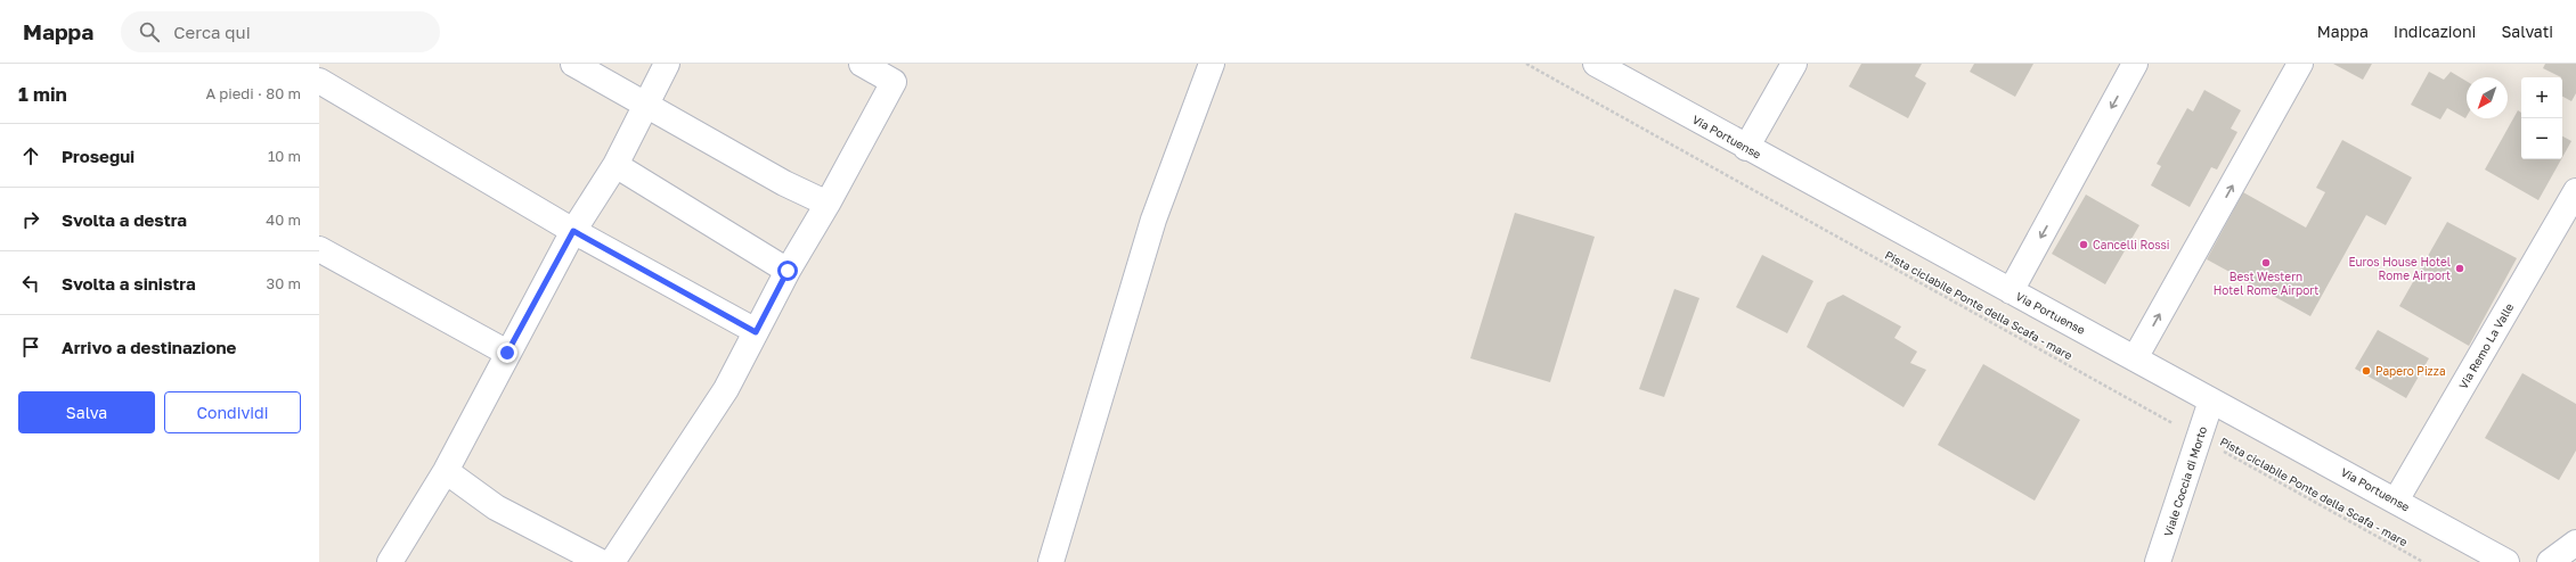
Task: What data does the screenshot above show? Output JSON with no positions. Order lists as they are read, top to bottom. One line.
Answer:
{"streets":{"street":["Via Portuense","Via Remo La Valle","Viale Coccia di Morto"],"path":["Pista ciclabile Ponte della Scafa - mare"]},"crossings":[["Via Portuense","Via Remo La Valle"],["Via Portuense","Viale Coccia di Morto"],["Pista ciclabile Ponte della Scafa - mare","Viale Coccia di Morto"]],"places":["Cancelli Rossi","Best Western Hotel Rome Airport","Euros House Hotel Rome Airport","Papero Pizza"],"north":"bottom left","page":{"header":"Mappa","search":"Cerca qui","nav":["Mappa","Indicazioni","Salvati"],"heading":["1 min","A piedi · 80 m"],"map_buttons":["+","−"],"list":[["Prosegui","10 m"],["Svolta a destra","40 m"],["Svolta a sinistra","30 m"],"Arrivo a destinazione"],"buttons":["Salva","Condividi"]}}
